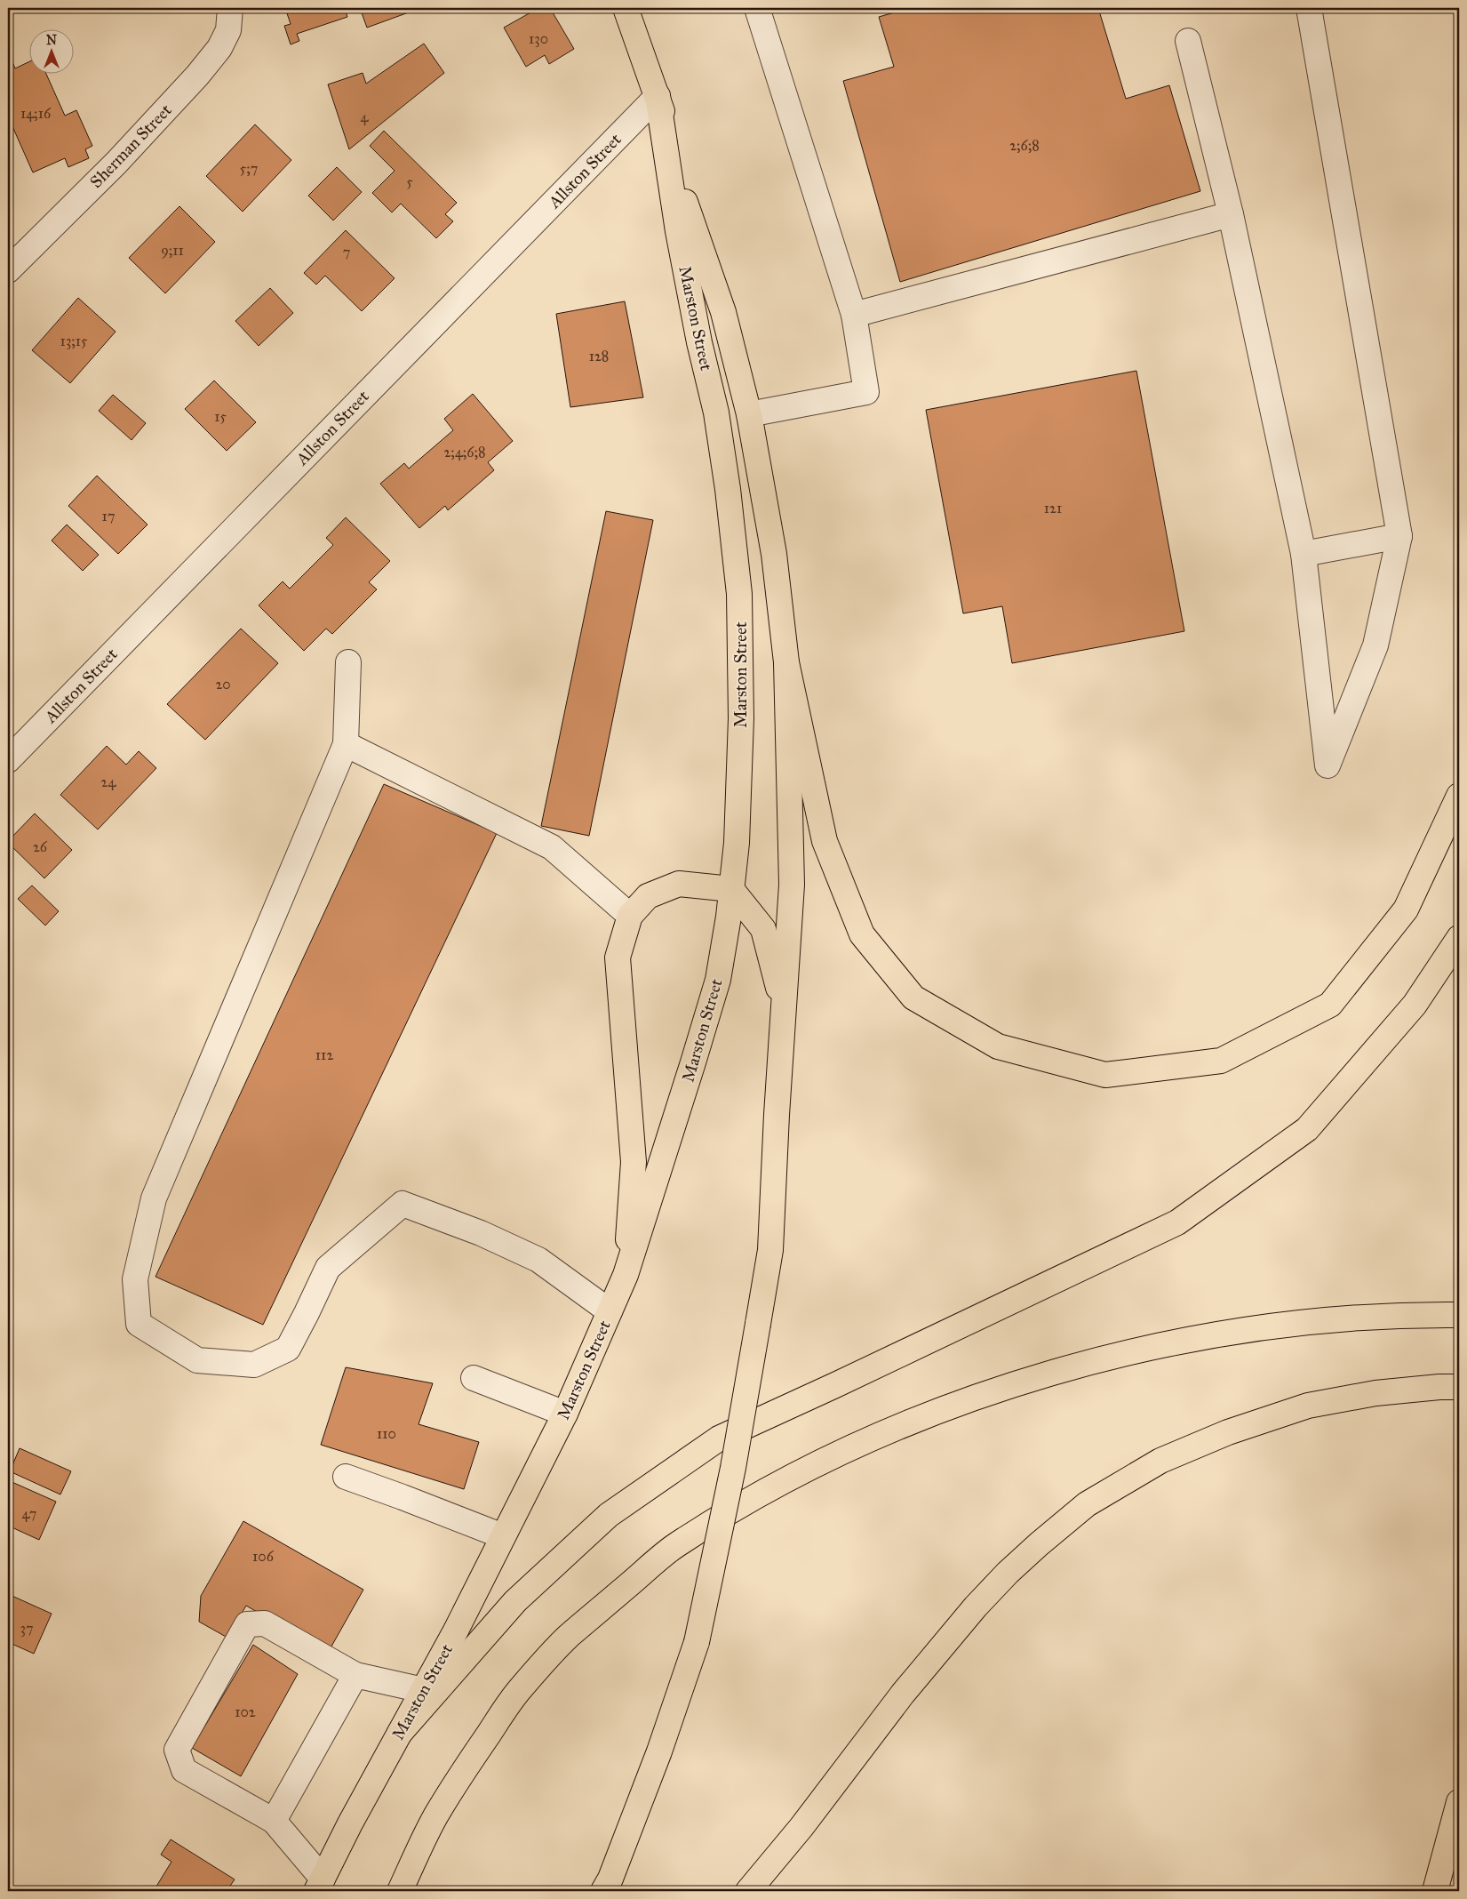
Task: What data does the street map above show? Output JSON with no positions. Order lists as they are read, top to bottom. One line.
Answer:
{"streets":{"main road":["Marston Street"],"street":["Sherman Street","Allston Street"]},"crossings":[["Allston Street","Marston Street"]],"house_numbers":["130","14;16","4","2;6;8","5;7","5","9;11","7","13;15","128","15","2;4;6;8","121","17","20","24","26","112","110","47","106","37","102"],"north":"top"}
